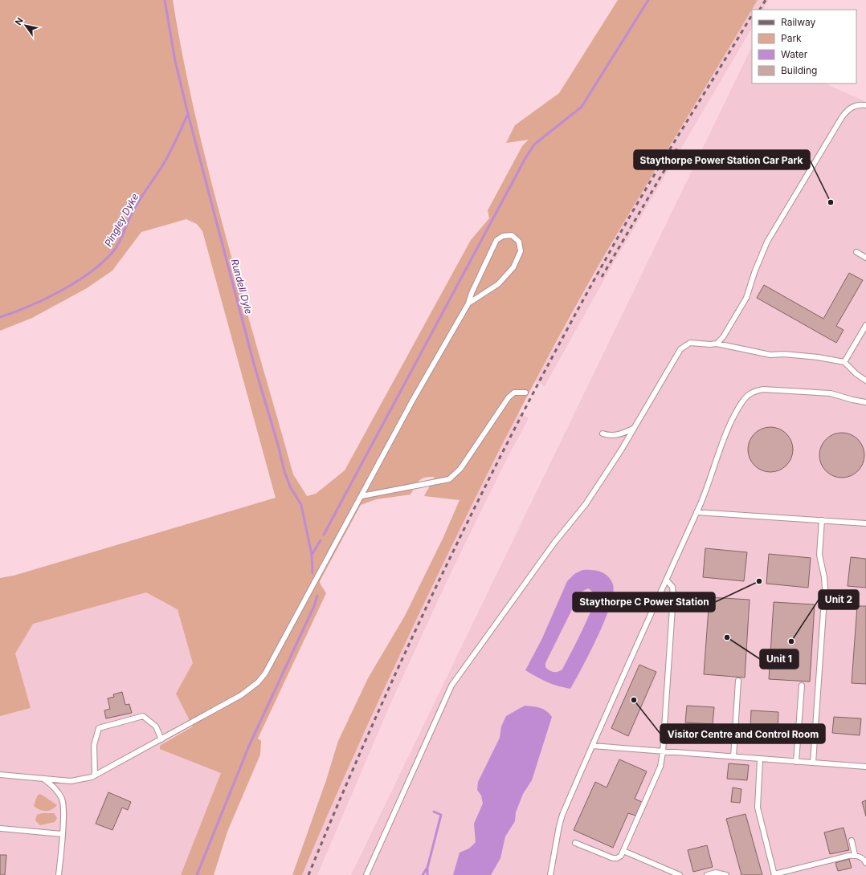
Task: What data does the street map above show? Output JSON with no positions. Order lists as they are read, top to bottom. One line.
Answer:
{"water":["Pingley Dyke","Rundell Dyle"],"places":["Staythorpe Power Station Car Park","Staythorpe C Power Station","Unit 1","Unit 2","Visitor Centre and Control Room"],"legend":["Railway","Park","Water","Building"],"north":"top left"}
